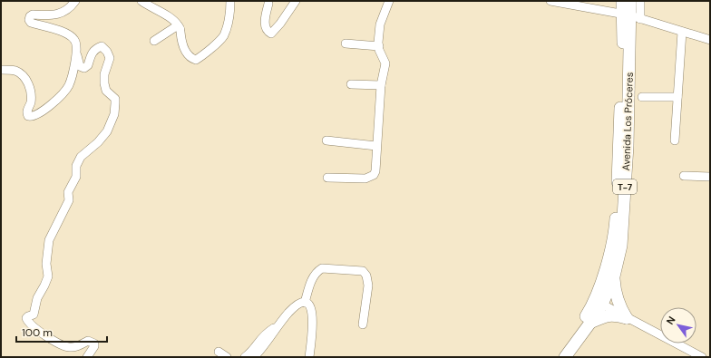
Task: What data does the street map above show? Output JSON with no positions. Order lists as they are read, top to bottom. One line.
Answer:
{"streets":{"highway":["Avenida Los Próceres","T-7"]},"crossings":[["Avenida Los Próceres","T-7"]],"scale_bar":"100 m","north":"top left"}
